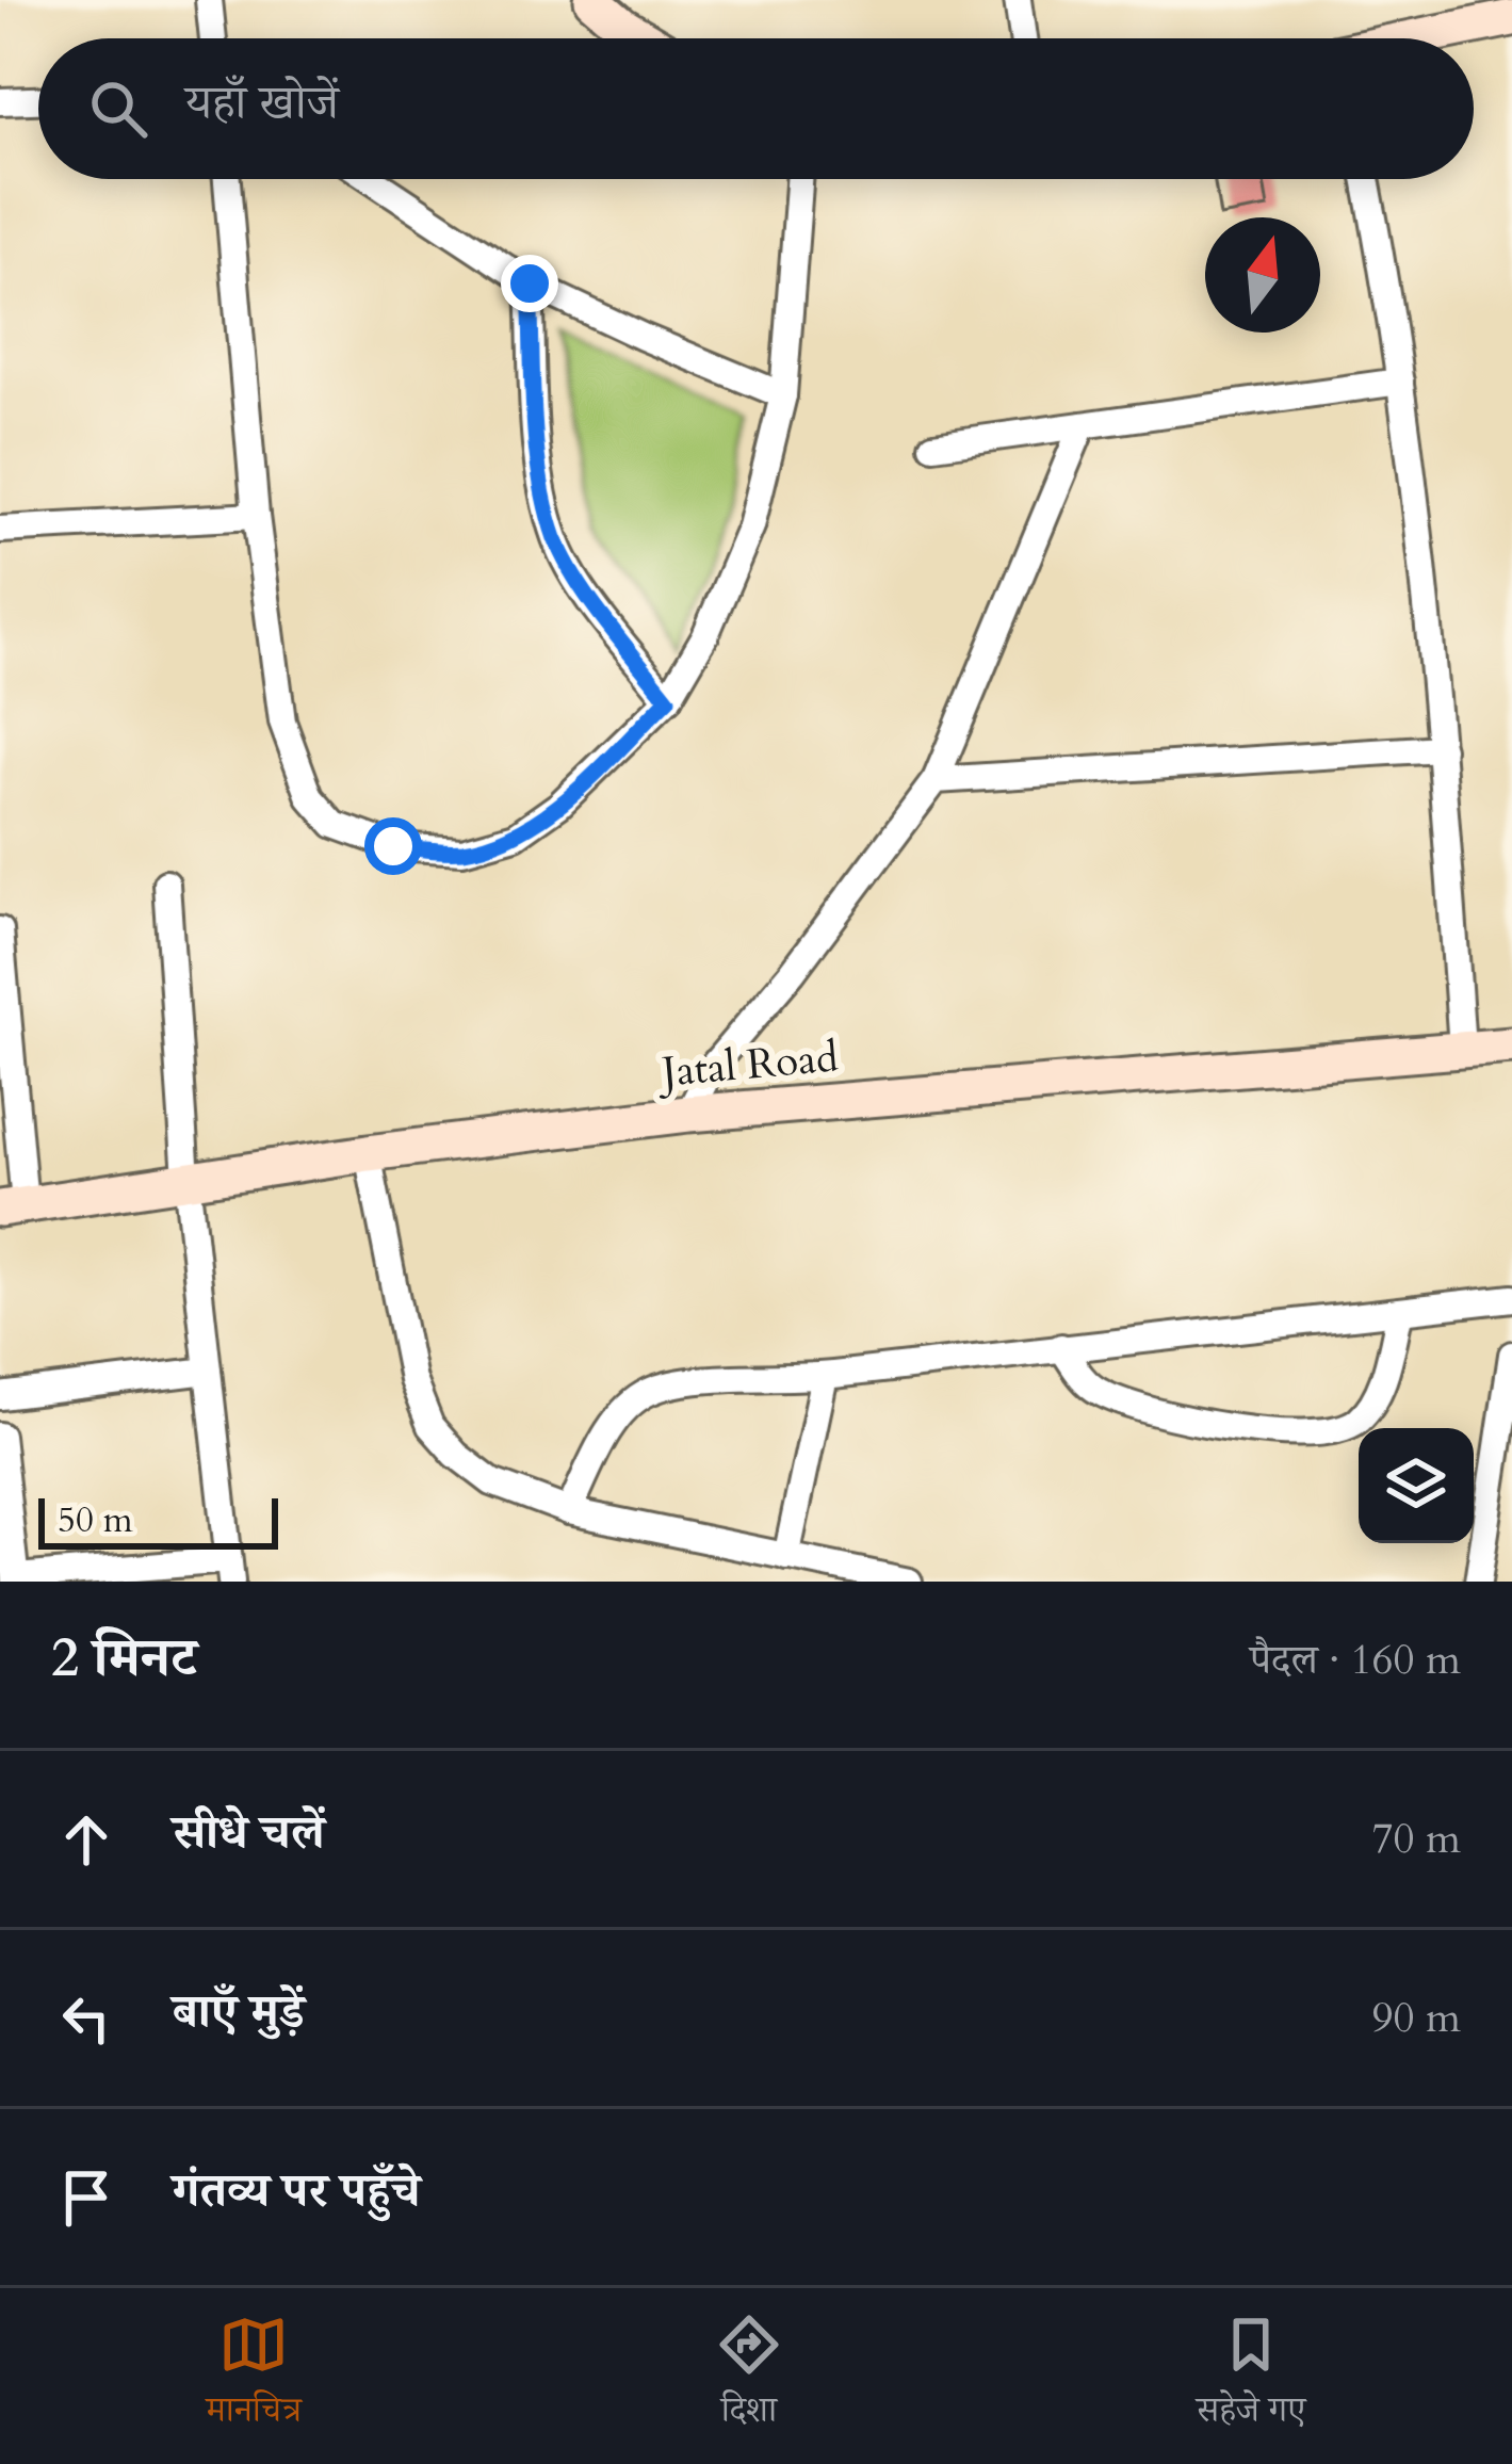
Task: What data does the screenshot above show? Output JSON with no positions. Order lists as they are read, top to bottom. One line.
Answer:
{"streets":{"main road":["Jatal Road"]},"scale_bar":"50 m","north":"top","page":{"search":"यहाँ खोजें","scale":"50 m","heading":["2 मिनट","पैदल · 160 m"],"list":[["सीधे चलें","70 m"],["बाएँ मुड़ें","90 m"],"गंतव्य पर पहुँचे"],"nav":["मानचित्र","दिशा","सहेजे गए"]}}
